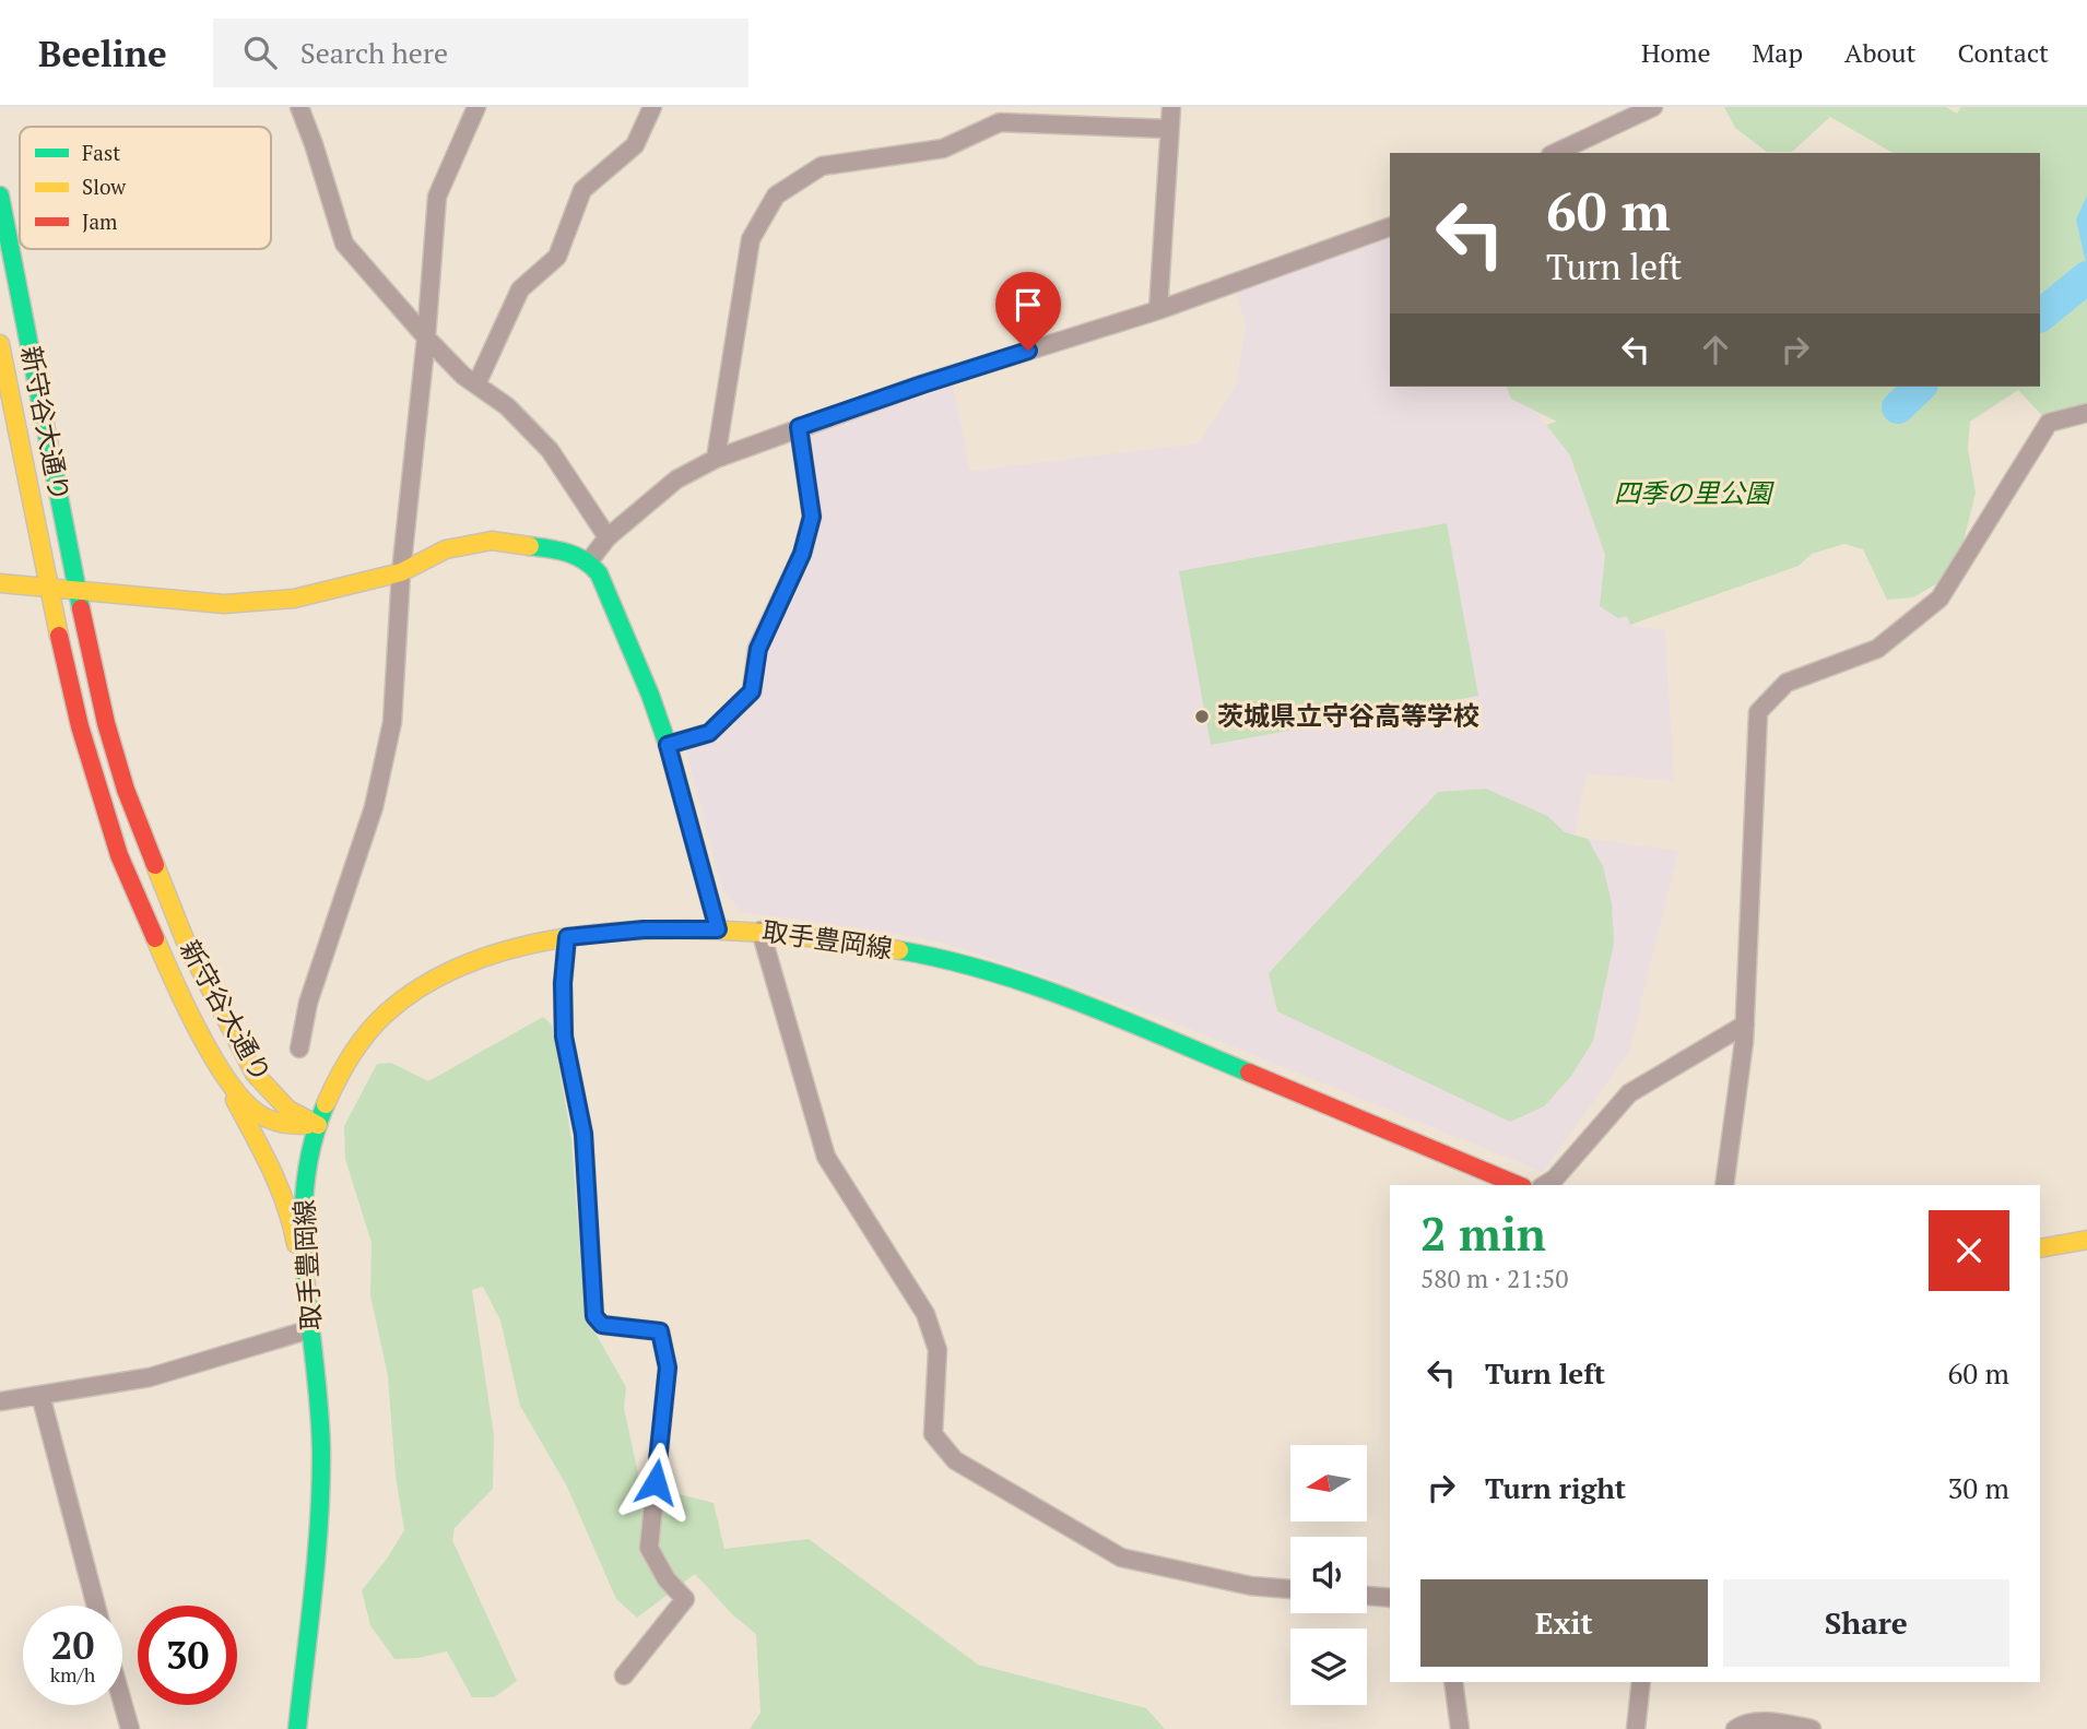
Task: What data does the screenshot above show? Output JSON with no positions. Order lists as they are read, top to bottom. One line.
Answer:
{"streets":{"street":["新守谷大通り","取手豊岡線"]},"crossings":[["新守谷大通り","取手豊岡線"]],"parks":["四季の里公園"],"places":["茨城県立守谷高等学校"],"legend":["Fast","Slow","Jam"],"north":"left","page":{"header":"Beeline","search":"Search here","nav":["Home","Map","About","Contact"],"turn":["60 m","Turn left"],"heading":["2 min","580 m · 21:50"],"list":[{"name":"Turn left","value":"60 m"},{"name":"Turn right","value":"30 m"}],"buttons":["Exit","Share"],"speed":"20 km/h","limit":"30"}}
